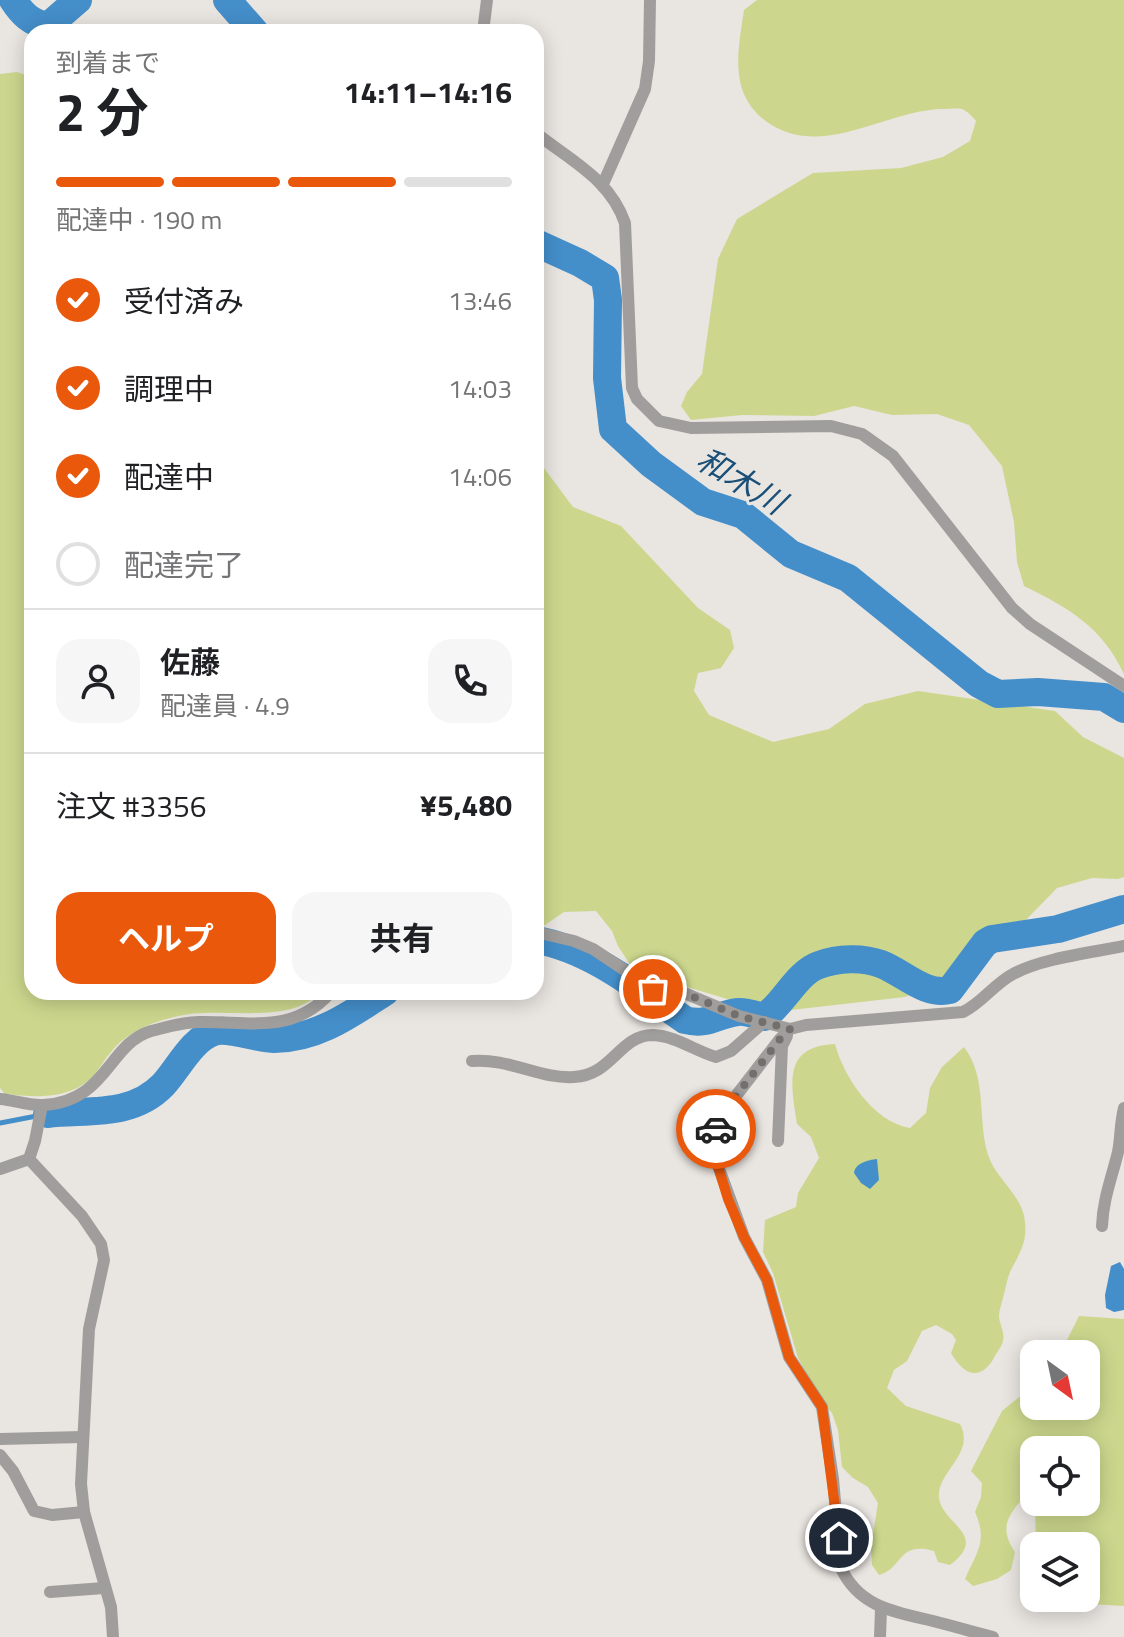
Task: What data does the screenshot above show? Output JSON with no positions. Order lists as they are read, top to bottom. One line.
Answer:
{"water":["和木川"],"north":"bottom right","page":{"heading":["2 分","到着まで","14:11–14:16"],"panel":["佐藤","配達員 · 4.9","注文 #3356","¥5,480"],"bar":"配達中 · 190 m","list":[["受付済み","13:46"],["調理中","14:03"],["配達中","14:06"],"配達完了"],"buttons":["ヘルプ","共有"]}}
